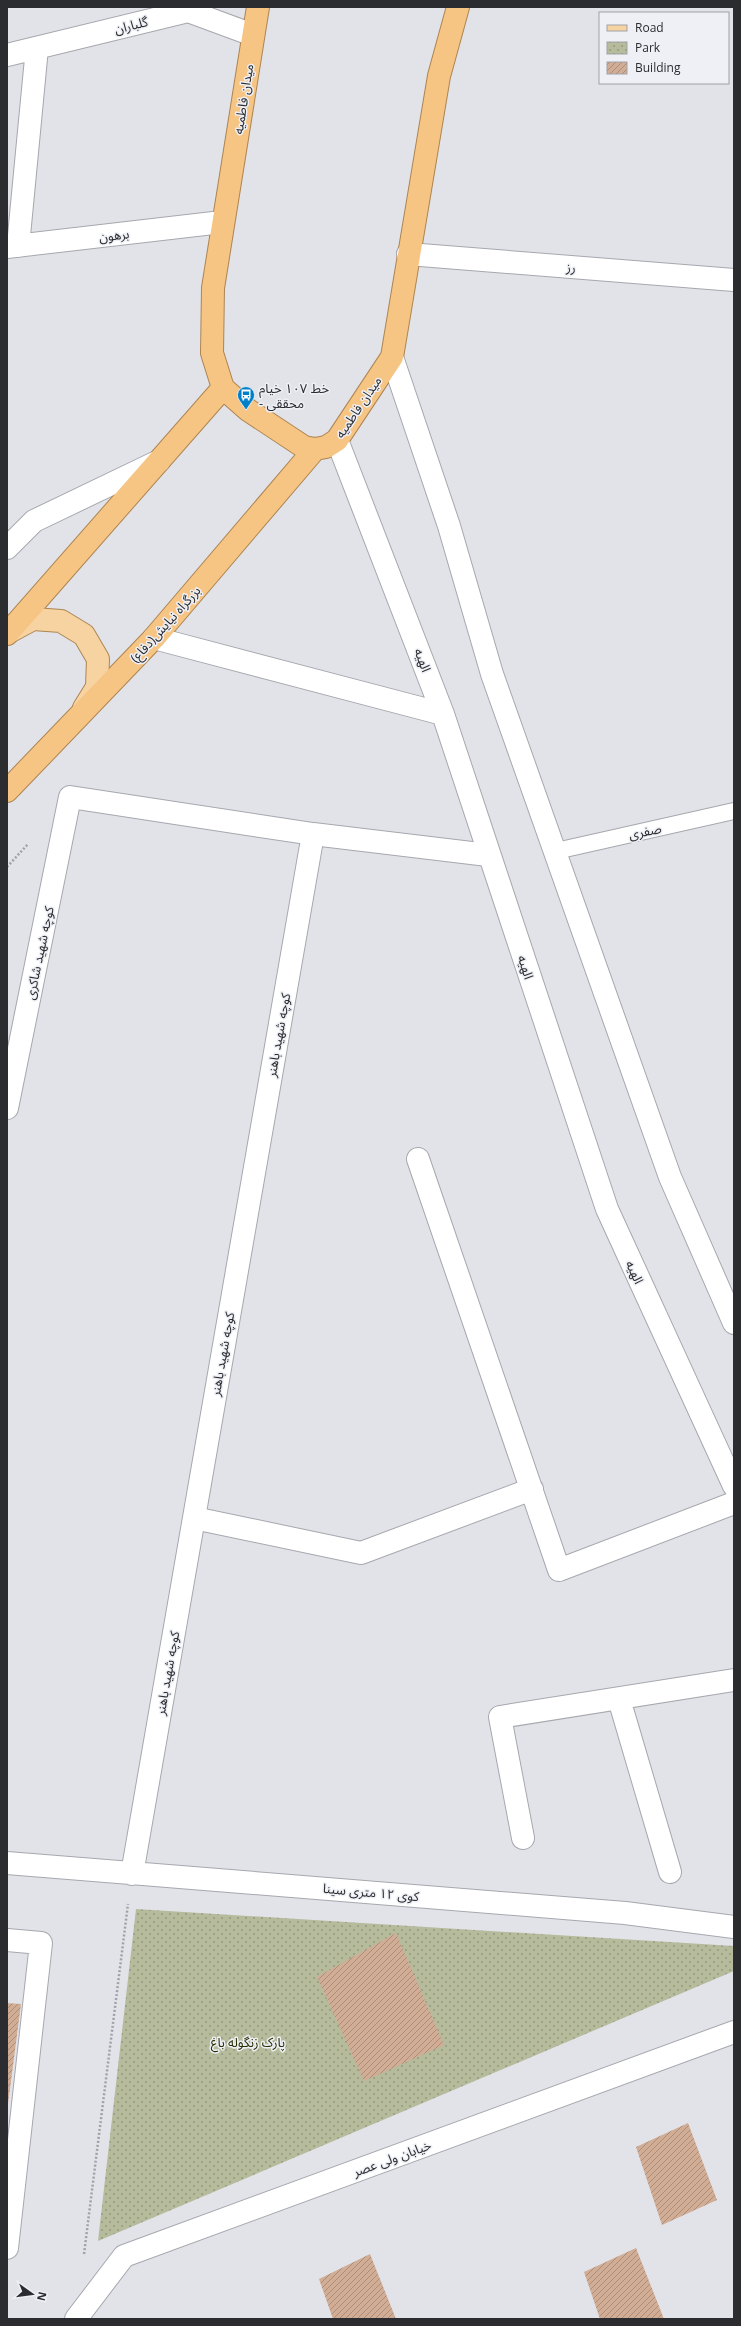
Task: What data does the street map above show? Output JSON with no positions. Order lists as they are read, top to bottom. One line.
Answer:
{"streets":{"highway":["میدان فاطمیه","بزرگراه نیایش(دفاع)"],"street":["گلباران","برهون","رز","الهیه","کوچه شهید شاکری","کوچه شهید باهنر","کوی ۱۲ متری سینا","خیابان ولی عصر"],"lane":["صفری"]},"crossings":[["گلباران","میدان فاطمیه"],["میدان فاطمیه","برهون"],["میدان فاطمیه","رز"],["میدان فاطمیه","بزرگراه نیایش(دفاع)"],["میدان فاطمیه","الهیه"],["کوچه شهید شاکری","کوچه شهید باهنر"],["کوچه شهید باهنر","کوی ۱۲ متری سینا"]],"parks":["پارک زنگوله باغ"],"places":{"bus stop":["خط ۱۰۷ خیام - محققی"]},"legend":["Road","Park","Building"],"north":"right"}
